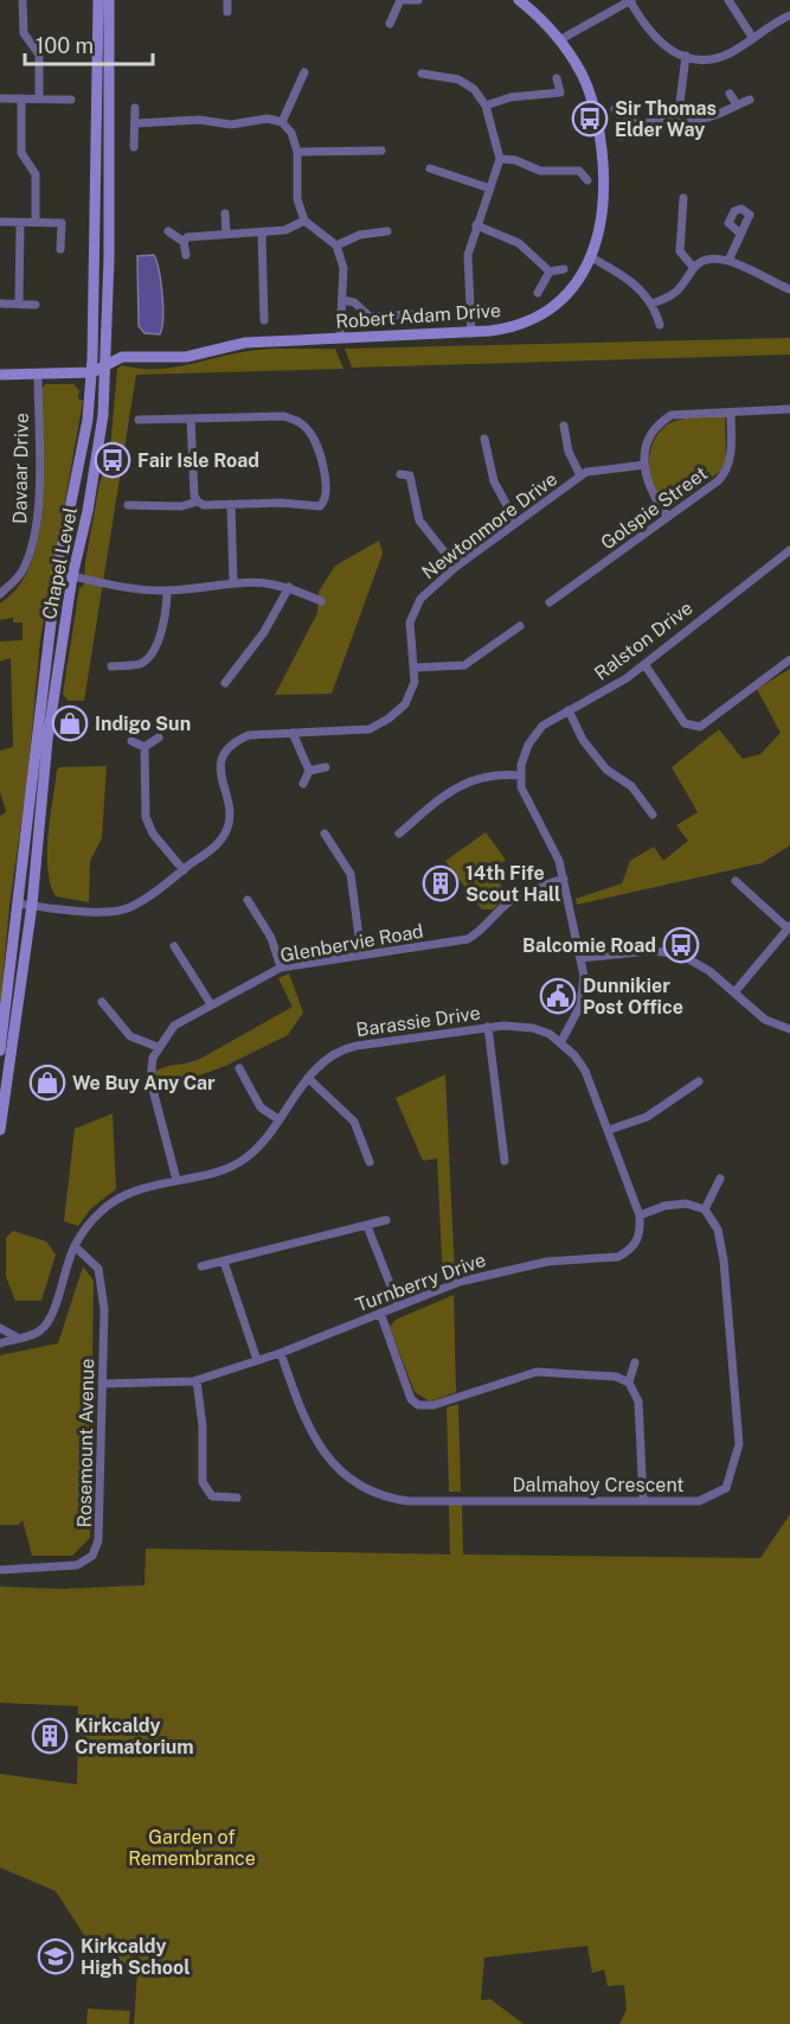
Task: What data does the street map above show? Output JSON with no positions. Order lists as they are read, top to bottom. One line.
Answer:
{"streets":{"main road":["Robert Adam Drive","Chapel Level"],"street":["Davaar Drive","Golspie Street","Newtonmore Drive","Ralston Drive","Glenbervie Road","Barassie Drive","Turnberry Drive","Rosemount Avenue","Dalmahoy Crescent"]},"crossings":[["Robert Adam Drive","Chapel Level"],["Newtonmore Drive","Chapel Level"],["Barassie Drive","Rosemount Avenue"],["Turnberry Drive","Rosemount Avenue"],["Turnberry Drive","Dalmahoy Crescent"]],"parks":["Garden of Remembrance"],"places":{"bus stop":["Sir Thomas Elder Way","Fair Isle Road","Balcomie Road"],"shop":["Indigo Sun","We Buy Any Car"],"building":["14th Fife Scout Hall","Kirkcaldy Crematorium"],"public building":["Dunnikier Post Office"],"school or university":["Kirkcaldy High School"]},"scale_bar":"100 m"}
